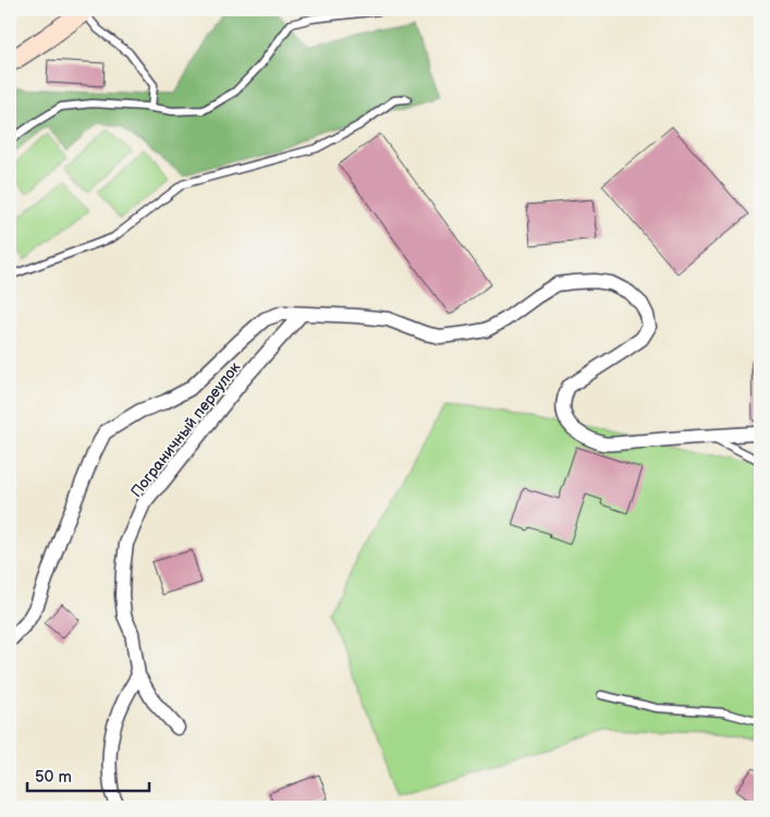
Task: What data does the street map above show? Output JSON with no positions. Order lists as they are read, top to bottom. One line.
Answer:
{"streets":{"street":["Пограничный переулок"]},"scale_bar":"50 m"}
